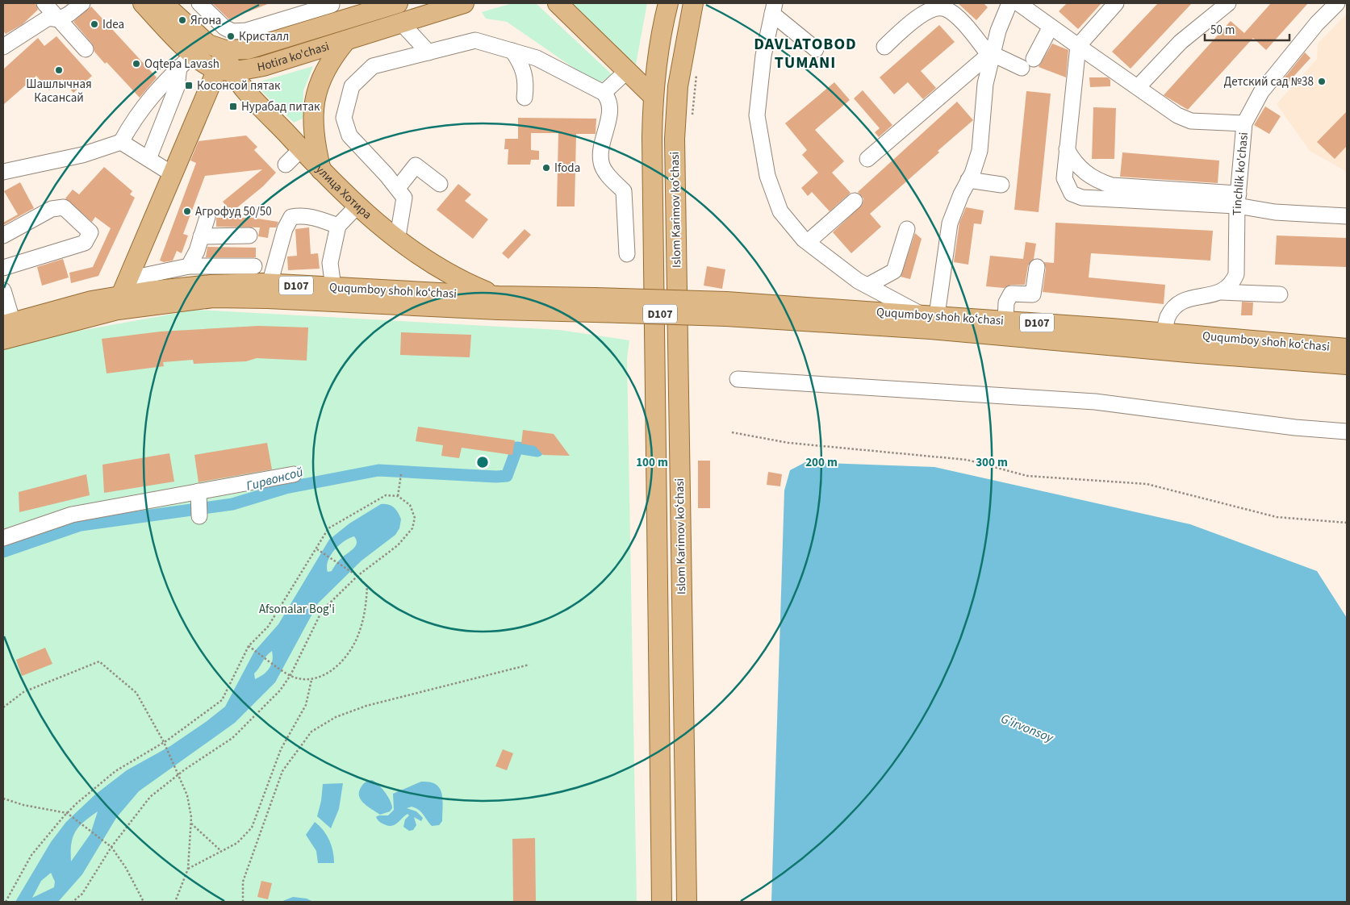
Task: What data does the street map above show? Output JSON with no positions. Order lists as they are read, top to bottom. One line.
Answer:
{"streets":{"main road":["Hotira ko'chasi","улица Хотира","Islom Karimov koʻchasi","D107","Ququmboy shoh koʻchasi"],"street":["Tinchlik ko'chasi"]},"crossings":[["Hotira ko'chasi","улица Хотира"],["улица Хотира","Ququmboy shoh koʻchasi"],["D107","Ququmboy shoh koʻchasi"]],"districts":["DAVLATOBOD TUMANI"],"water":["Гирвонсой","G‘irvonsoy"],"parks":["Afsonalar Bog'i"],"places":{"other":["Ягона","Idea","Кристалл","Oqtepa Lavash","Шашлычная Касансай","Детский сад №38","Ifoda","Агрофуд 50/50"],"transit":["Косонсой пятак","Нурабад питак"]},"scale_bar":"50 m","rings":["100 m","200 m","300 m"]}
